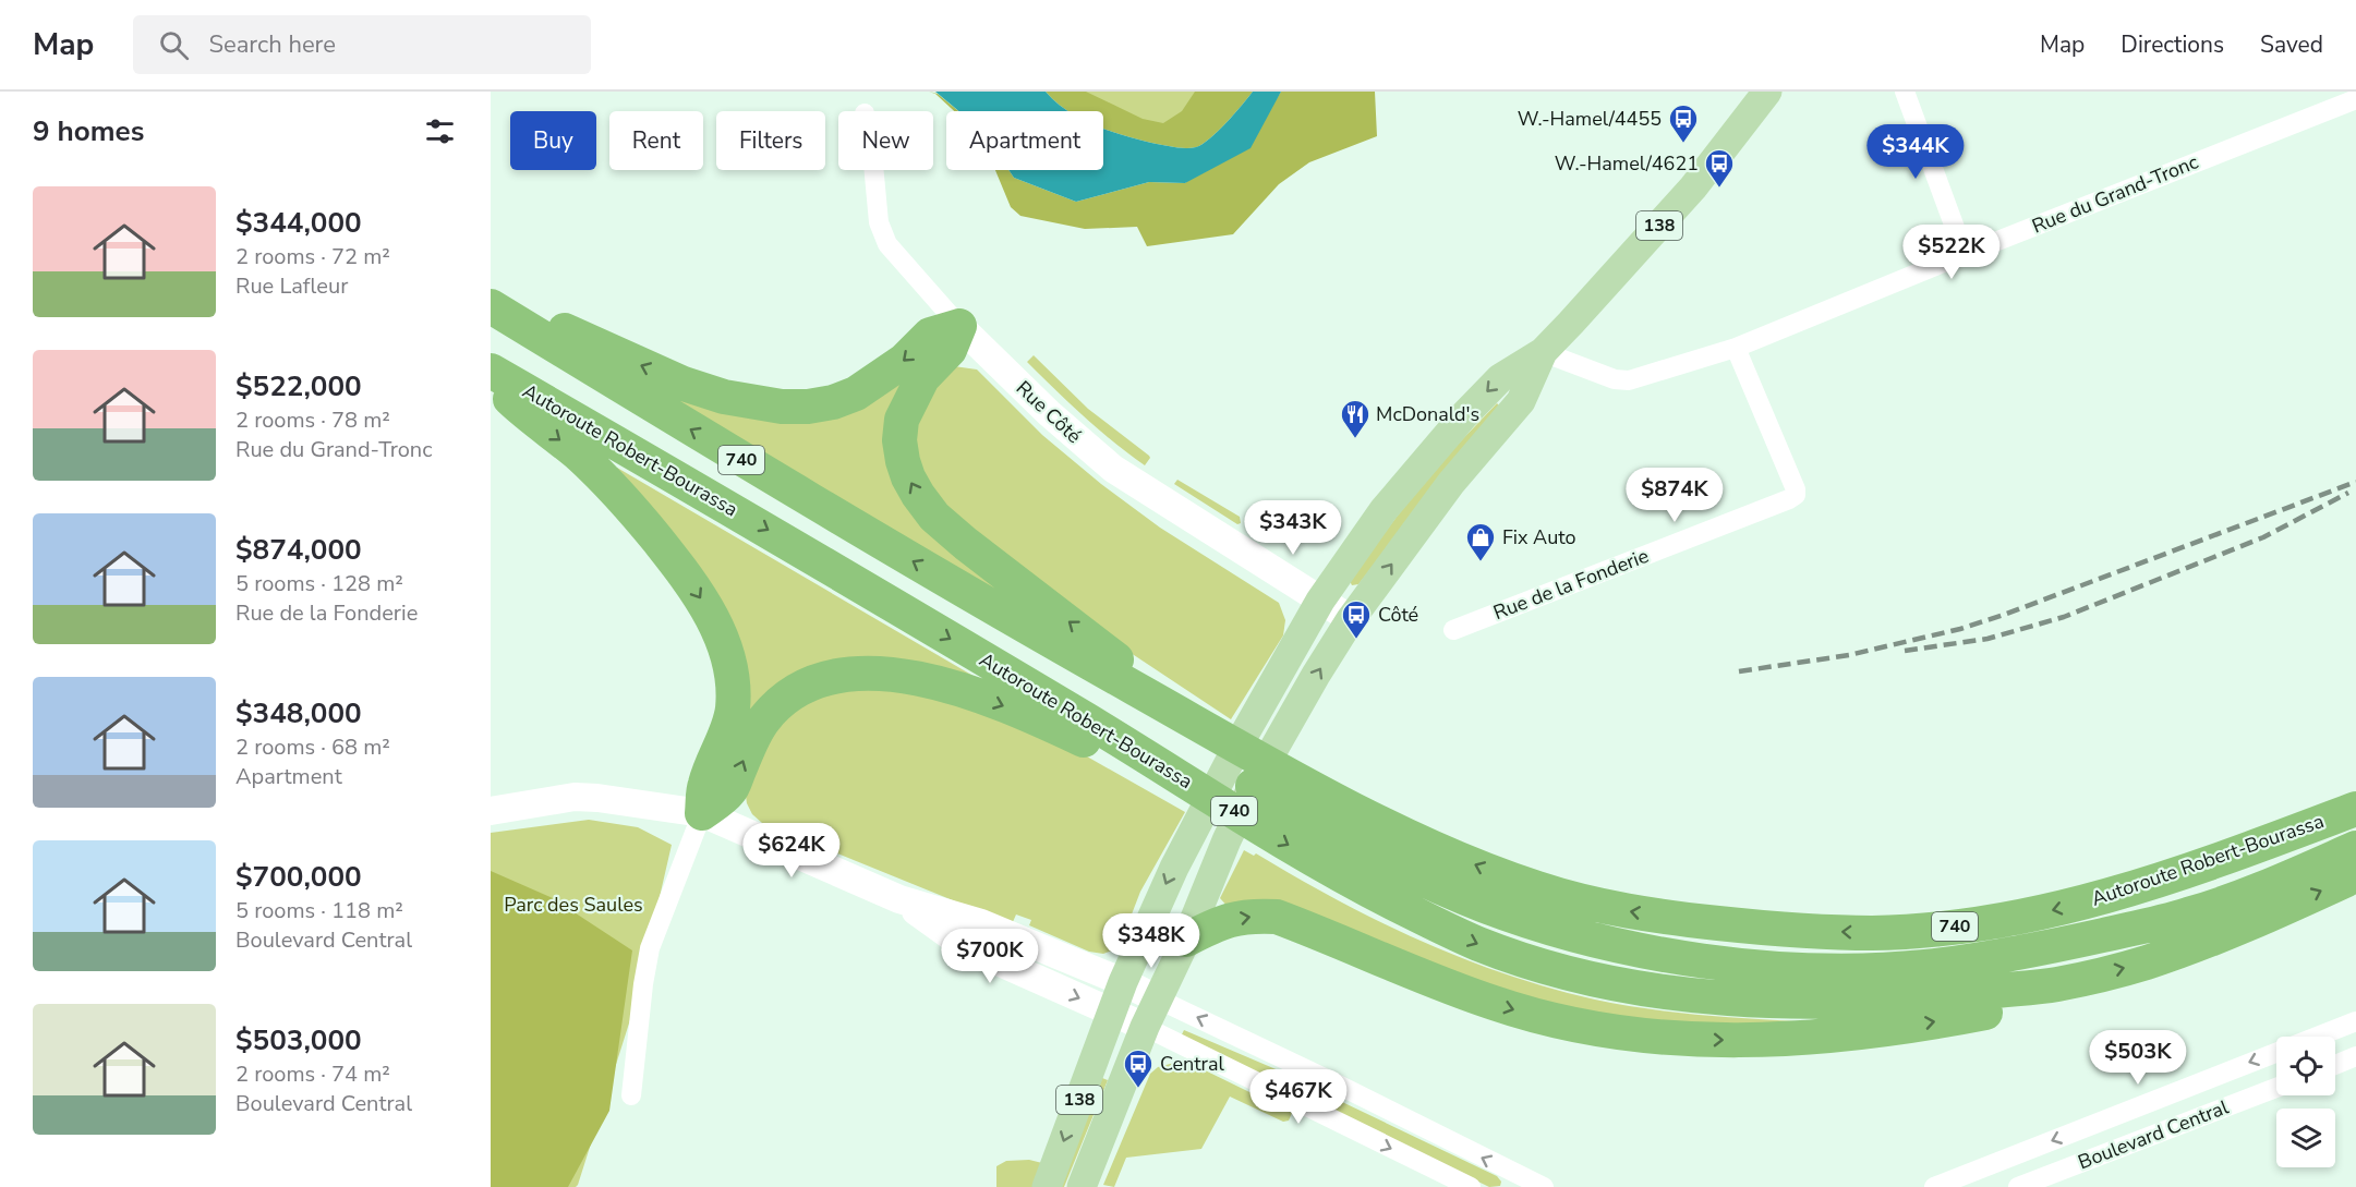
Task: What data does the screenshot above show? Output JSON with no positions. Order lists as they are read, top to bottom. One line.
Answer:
{"streets":{"highway":["Autoroute Robert-Bourassa","740"],"main road":["138"],"street":["Rue du Grand-Tronc","Rue Côté","Rue de la Fonderie","Boulevard Central"]},"crossings":[["Rue du Grand-Tronc","138"],["Rue du Grand-Tronc","Rue de la Fonderie"],["138","Rue Côté"]],"parks":["Parc des Saules"],"places":{"bus stop":["W.-Hamel/4455","W.-Hamel/4621","Côté","Central"],"restaurant":["McDonald's"],"shop":["Fix Auto"]},"page":{"header":"Map","search":"Search here","nav":["Map","Directions","Saved"],"heading":"9 homes","chip":["Buy","Rent","Filters","New","Apartment"],"price":["$344K","$522K","$874K","$343K","$624K","$348K","$700K","$503K","$467K"],"list":[{"name":"$344,000","note":"2 rooms · 72 m² · Rue Lafleur"},{"name":"$522,000","note":"2 rooms · 78 m² · Rue du Grand-Tronc"},{"name":"$874,000","note":"5 rooms · 128 m² · Rue de la Fonderie"},{"name":"$348,000","note":"2 rooms · 68 m² · Apartment"},{"name":"$700,000","note":"5 rooms · 118 m² · Boulevard Central"},{"name":"$503,000","note":"2 rooms · 74 m² · Boulevard Central"}]}}
